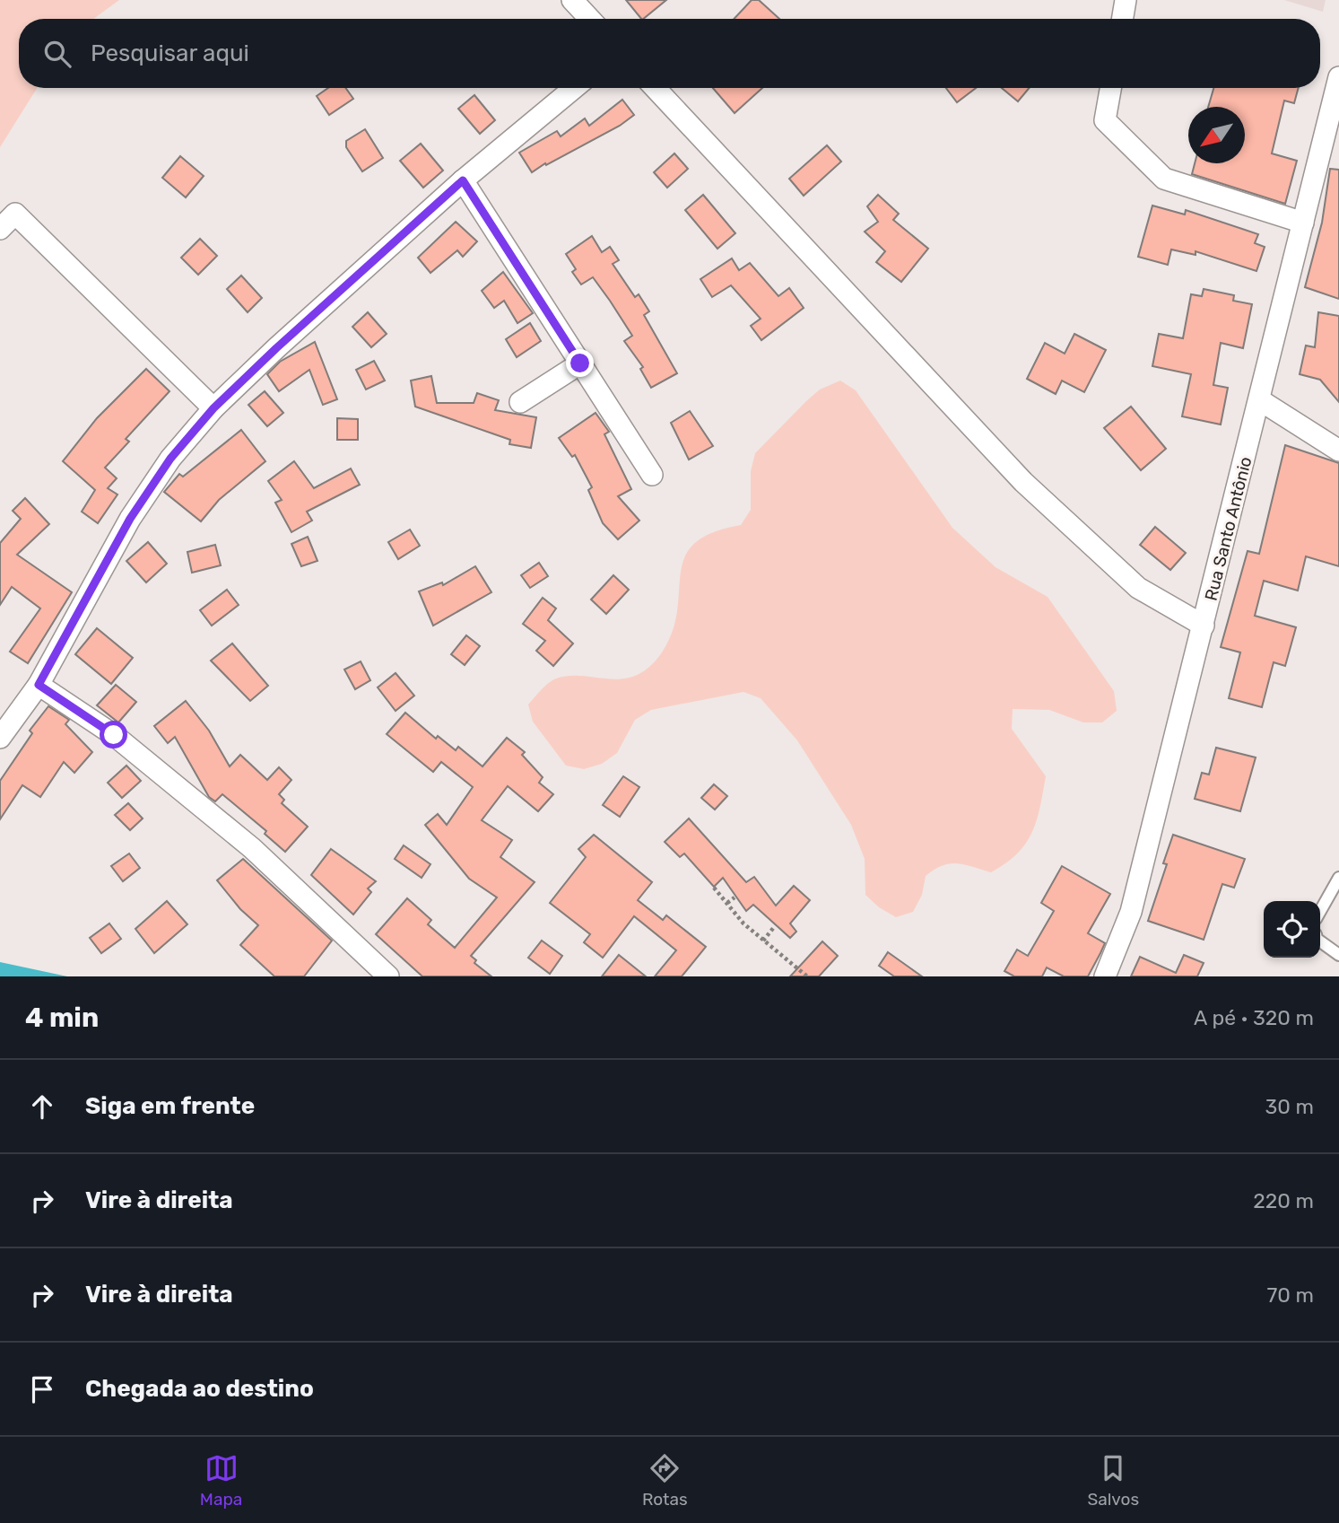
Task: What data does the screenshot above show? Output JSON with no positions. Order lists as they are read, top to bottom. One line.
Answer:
{"streets":{"street":["Rua Santo Antônio"]},"north":"bottom left","page":{"search":"Pesquisar aqui","heading":["4 min","A pé · 320 m"],"list":[["Siga em frente","30 m"],["Vire à direita","220 m"],["Vire à direita","70 m"],"Chegada ao destino"],"nav":["Mapa","Rotas","Salvos"]}}
